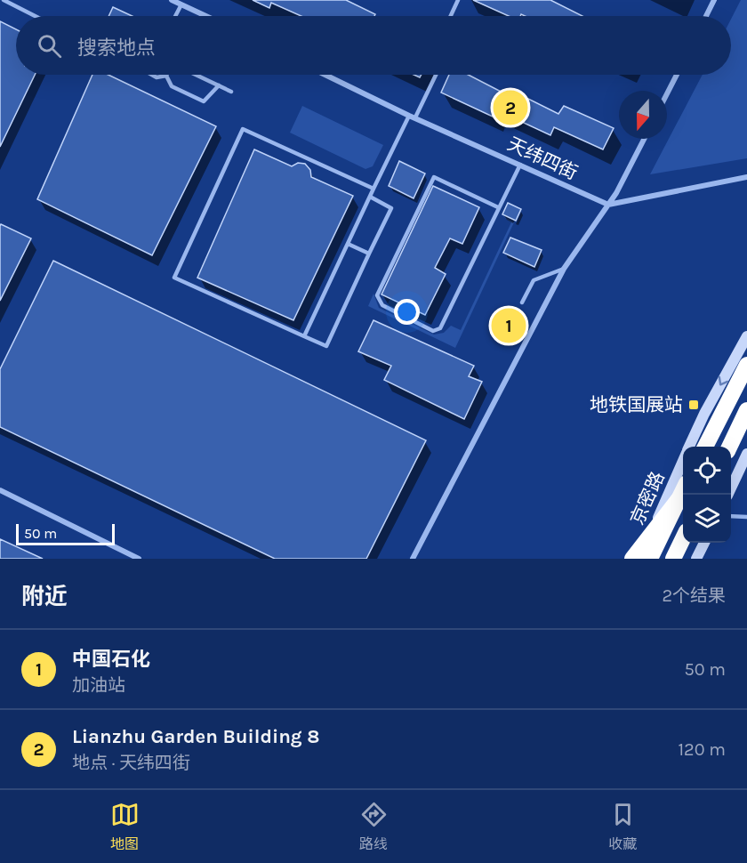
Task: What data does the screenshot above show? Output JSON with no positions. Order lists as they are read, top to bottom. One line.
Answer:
{"streets":{"main road":["京密路"],"street":["天纬四街"]},"one_way":["京密路"],"places":{"transit":["地铁国展站"]},"scale_bar":"50 m","north":"bottom","page":{"search":"搜索地点","pins":["2","1"],"scale":"50 m","heading":["附近","2个结果"],"list":[{"mark":"1","name":"中国石化","note":"加油站","value":"50 m"},{"mark":"2","name":"Lianzhu Garden Building 8","note":"地点 · 天纬四街","value":"120 m"}],"nav":["地图","路线","收藏"]}}
